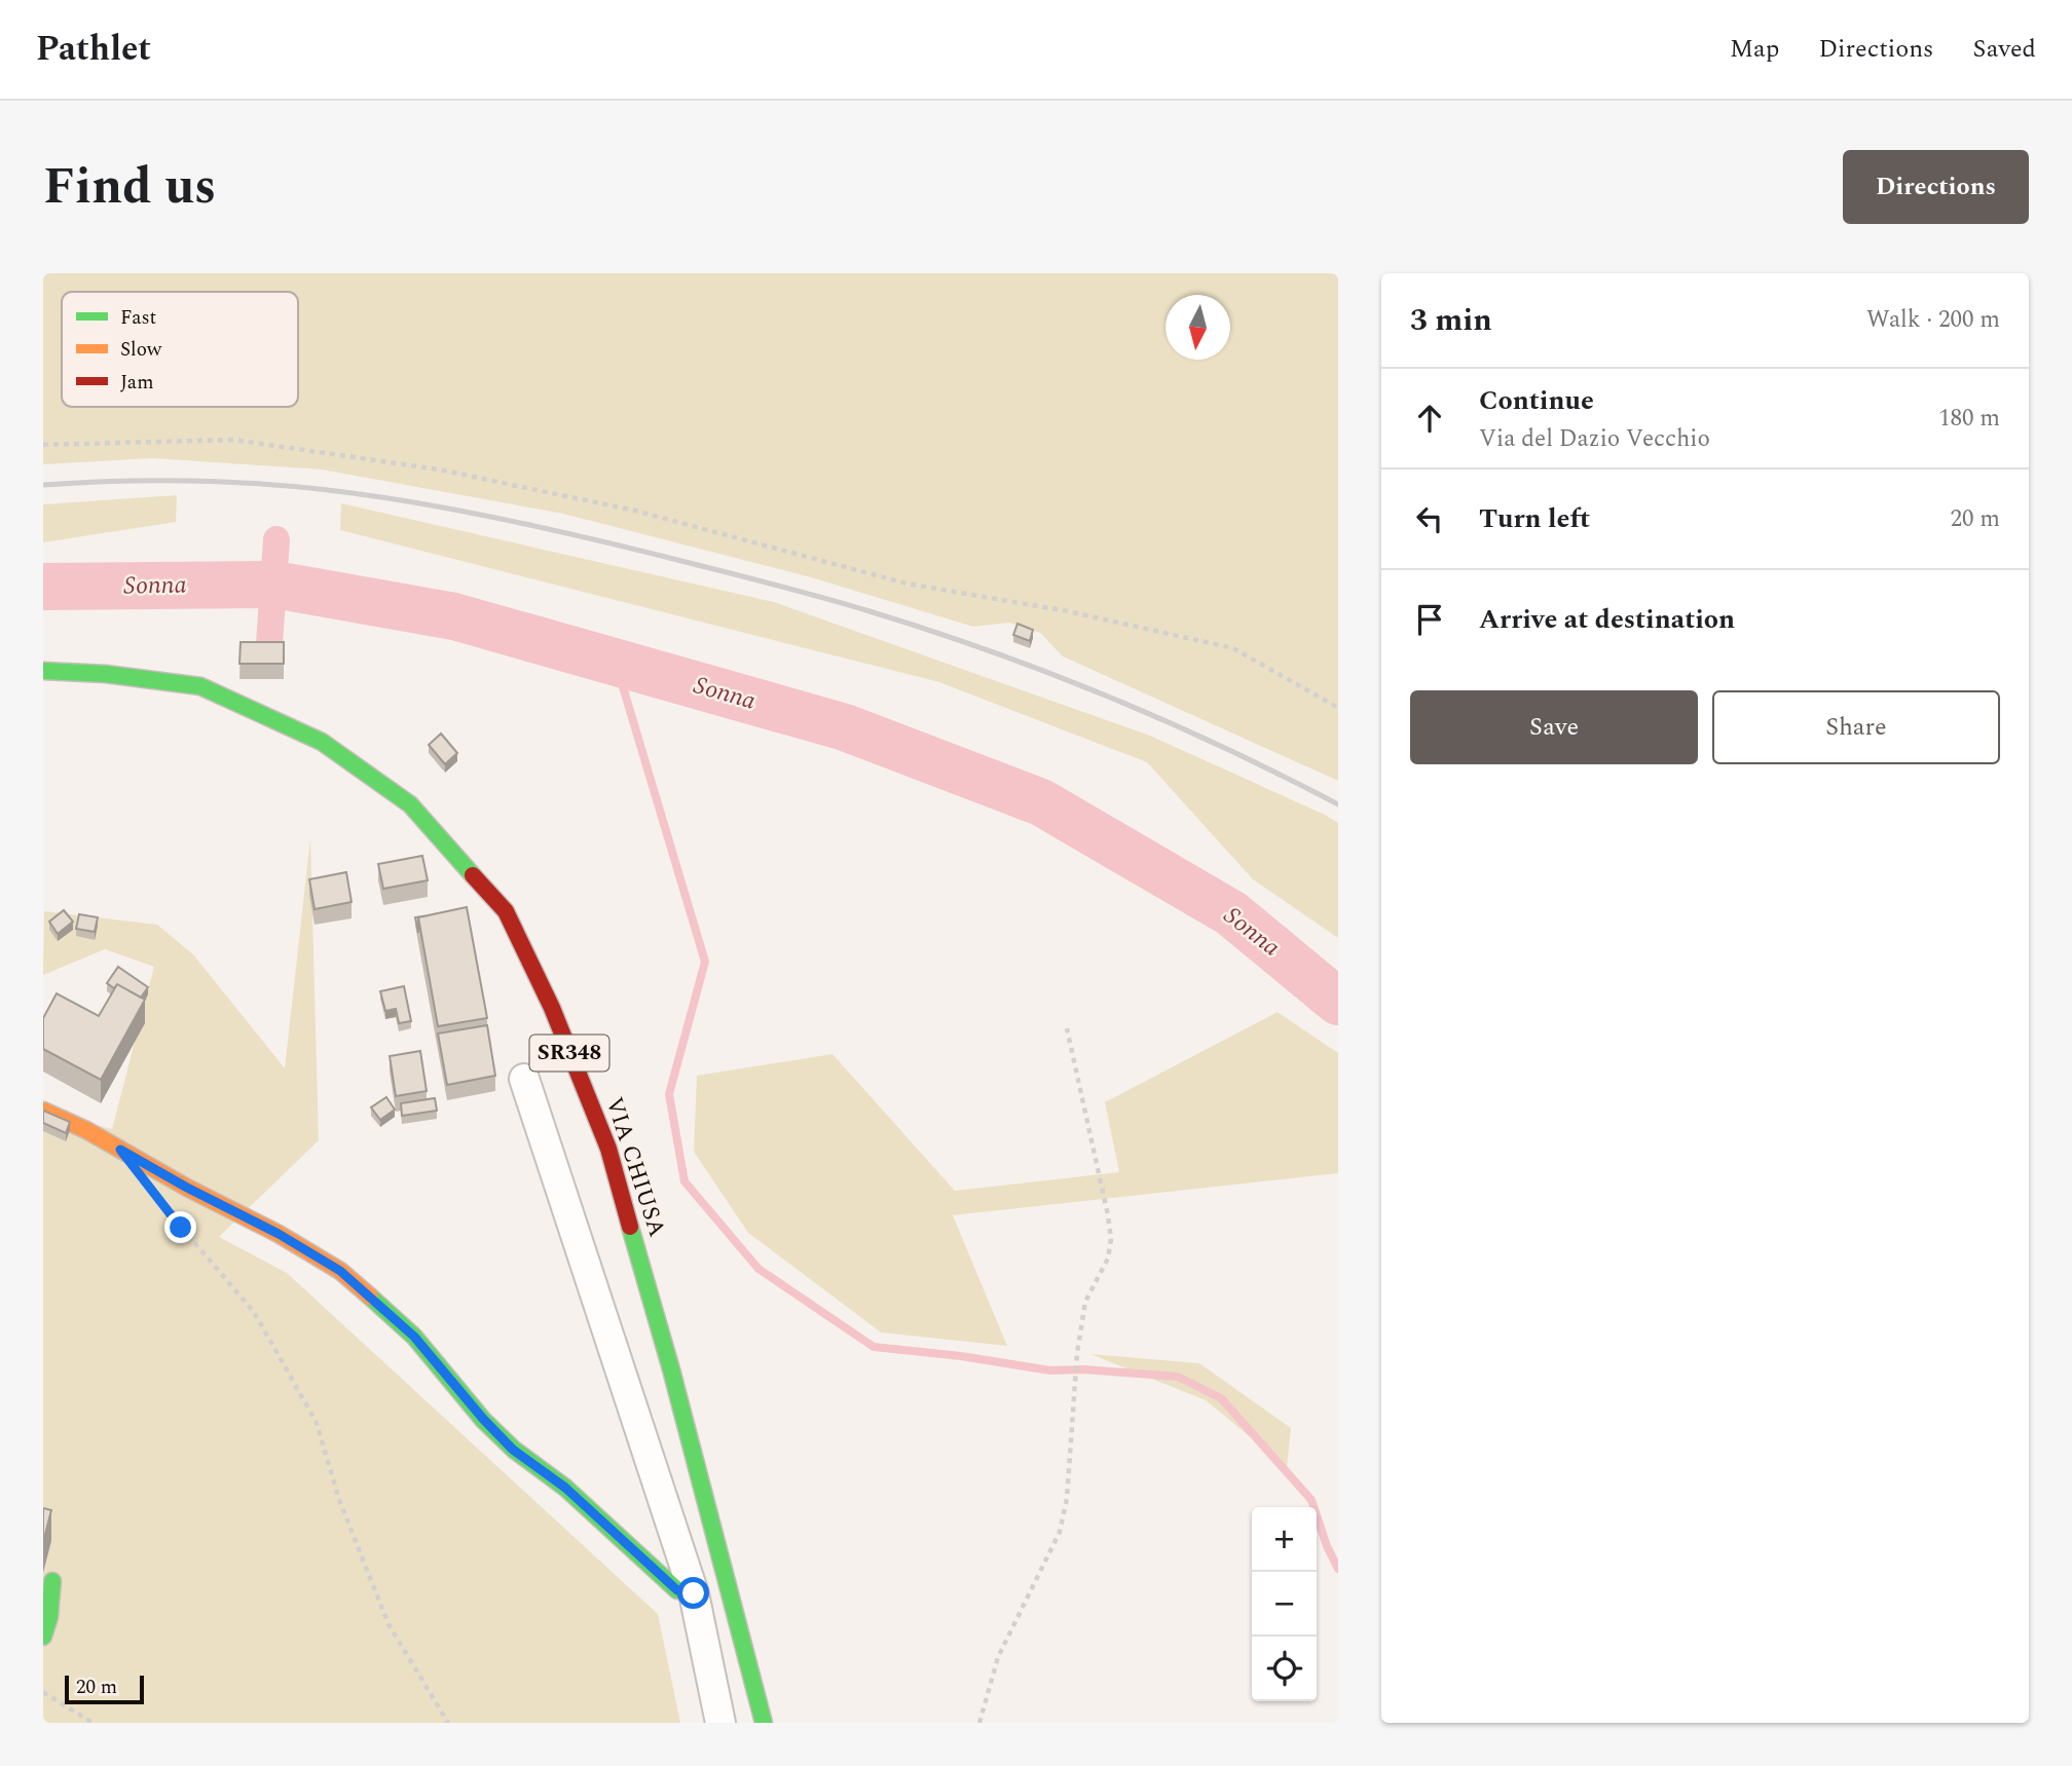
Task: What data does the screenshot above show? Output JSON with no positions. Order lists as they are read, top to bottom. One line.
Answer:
{"streets":{"main road":["SR348","VIA CHIUSA"]},"water":["Sonna"],"legend":["Fast","Slow","Jam"],"scale_bar":"20 m","north":"bottom","page":{"header":"Pathlet","nav":["Map","Directions","Saved"],"title":"Find us","buttons":["Directions",["Save","Share"]],"heading":["3 min","Walk · 200 m"],"list":[["Continue","Via del Dazio Vecchio","180 m"],["Turn left","20 m"],"Arrive at destination"],"map_buttons":["+","−"],"scale":"20 m"}}
